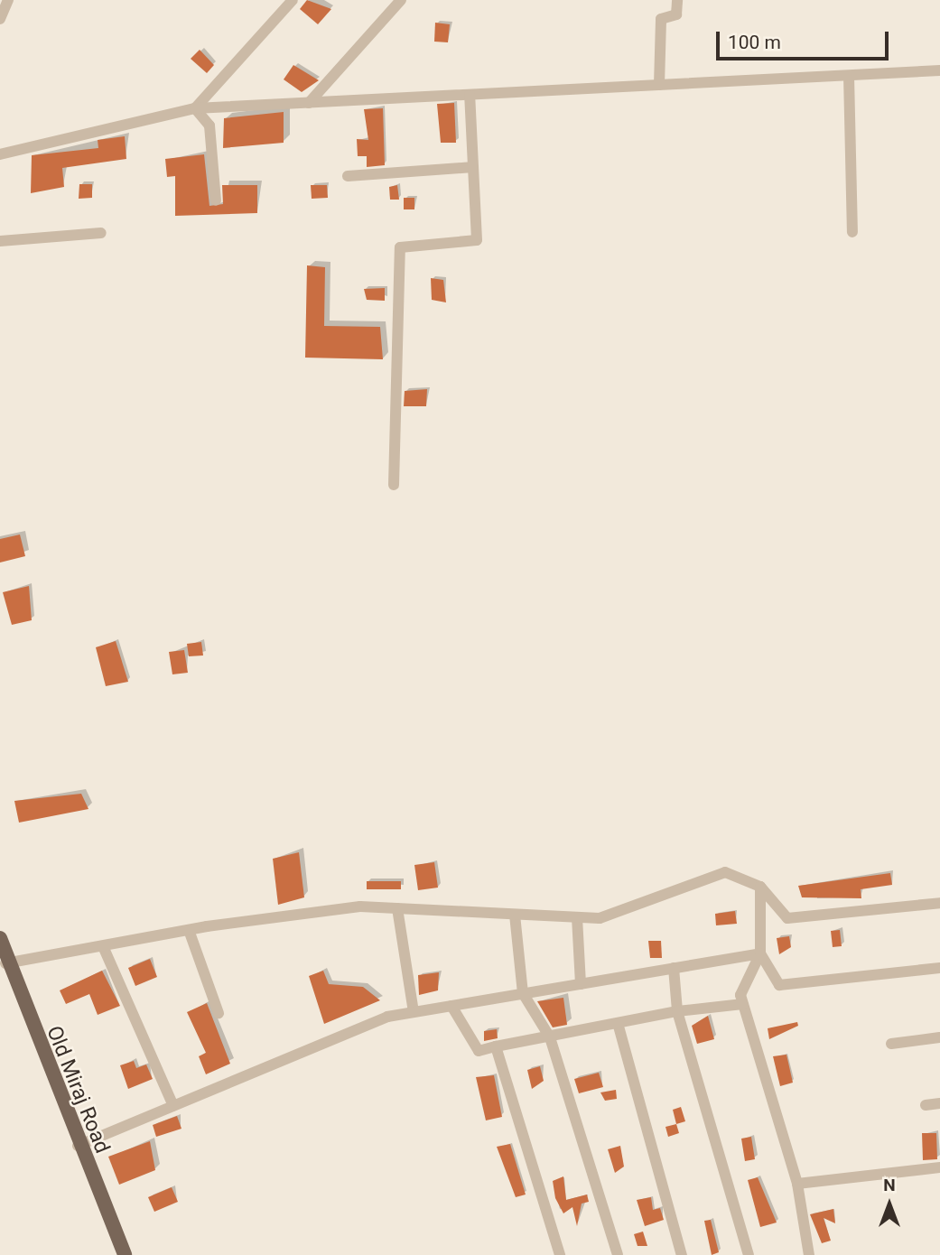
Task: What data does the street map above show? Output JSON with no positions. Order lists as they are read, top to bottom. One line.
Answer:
{"streets":{"main road":["Old Miraj Road"]},"scale_bar":"100 m","north":"top"}
